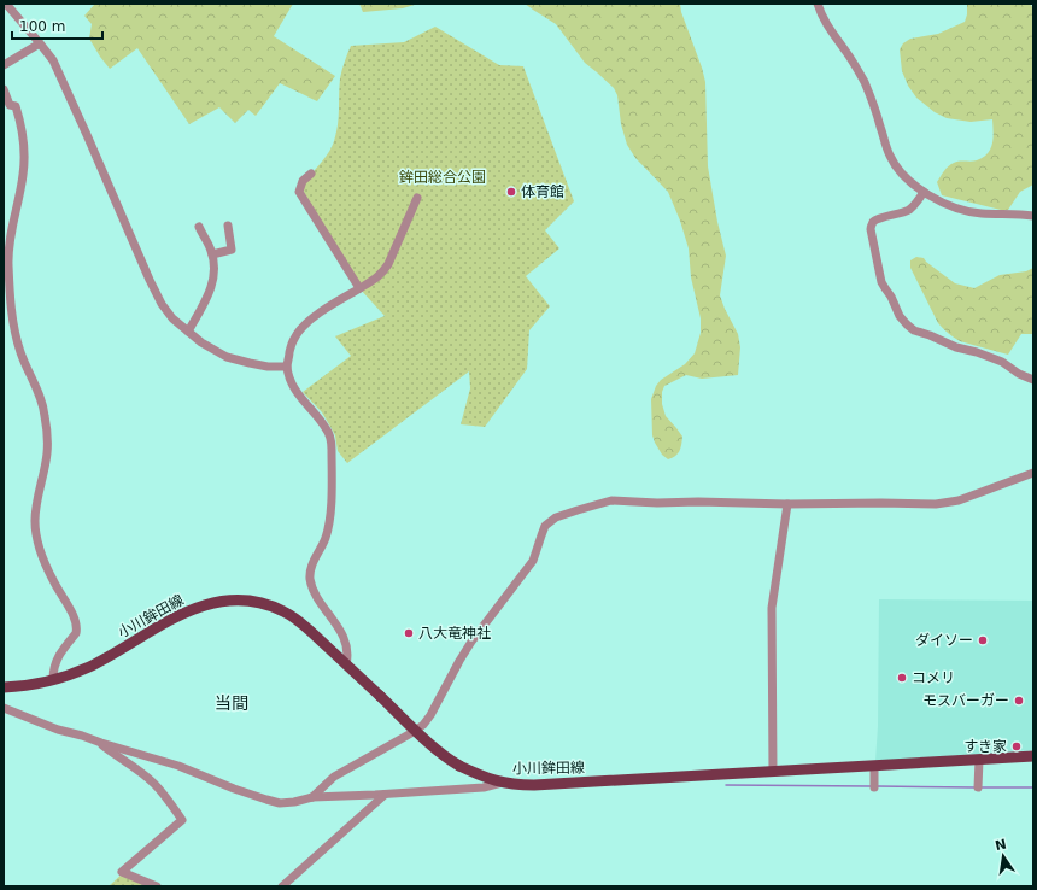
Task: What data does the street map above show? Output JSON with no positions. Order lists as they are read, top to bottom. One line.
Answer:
{"streets":{"main road":["小川鉾田線"]},"districts":["当間"],"parks":["鉾田総合公園"],"places":["体育館","八大竜神社","ダイソー","コメリ","モスバーガー","すき家"],"scale_bar":"100 m","north":"top"}
